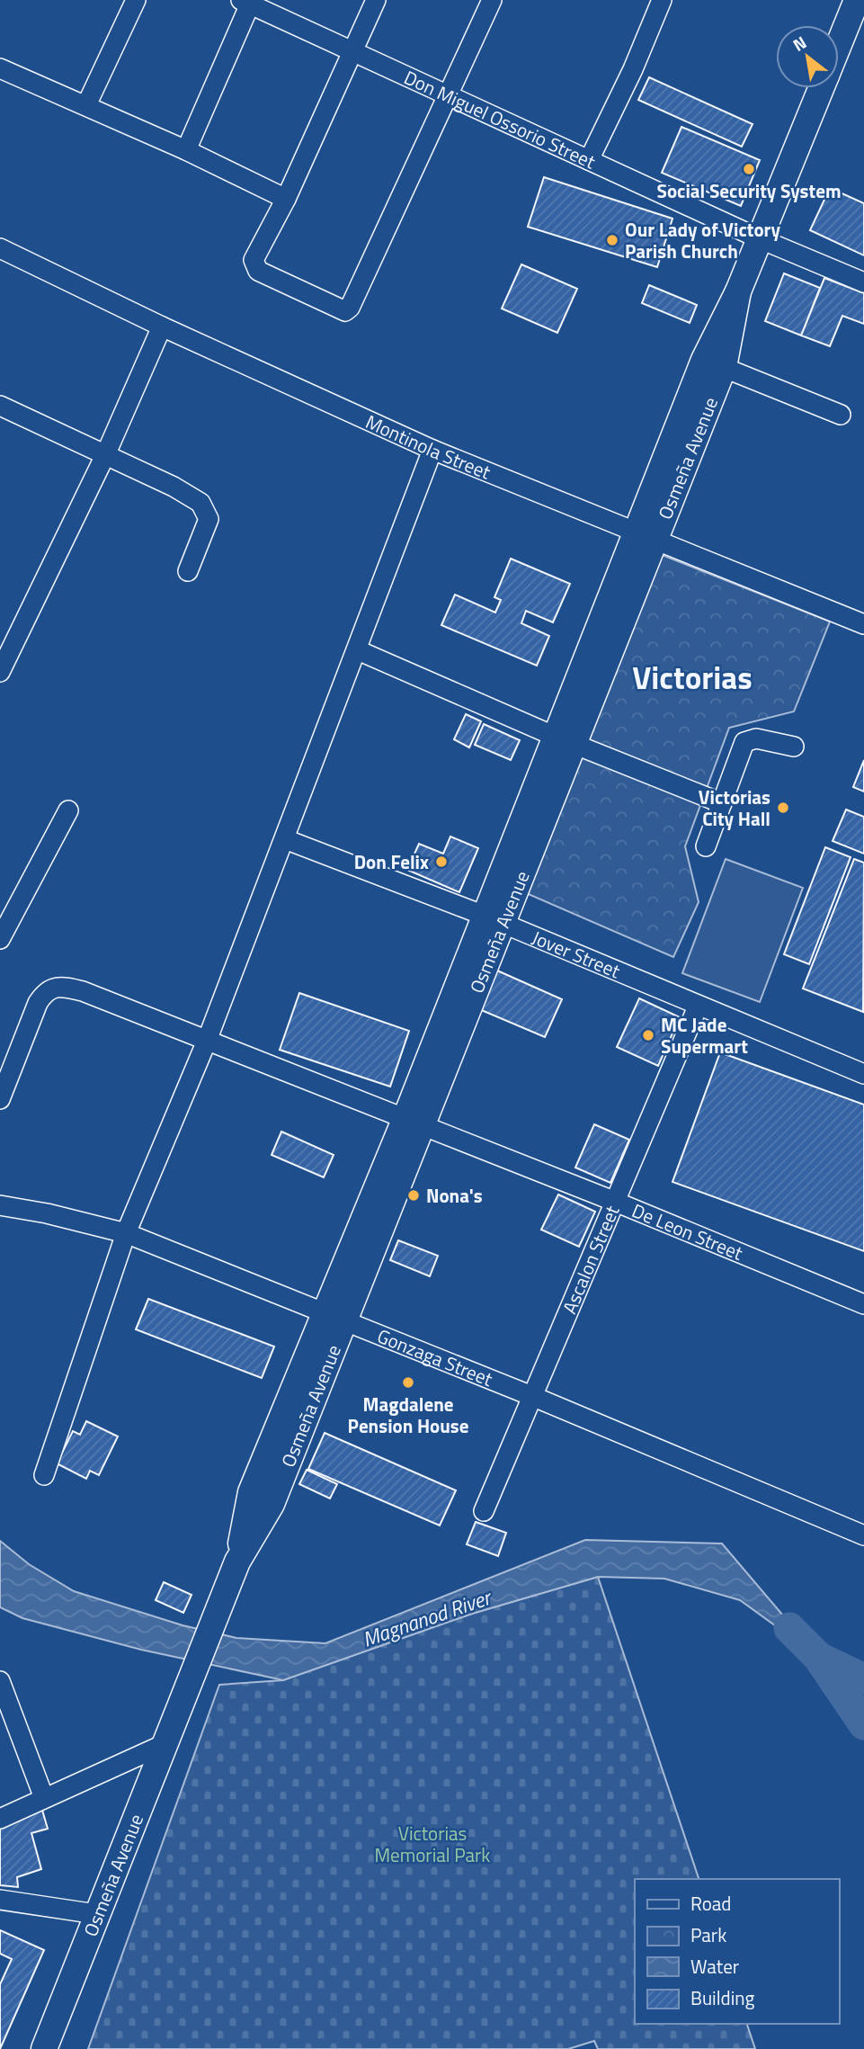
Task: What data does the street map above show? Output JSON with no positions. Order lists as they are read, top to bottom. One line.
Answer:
{"streets":{"main road":["Osmeña Avenue"],"street":["Don Miguel Ossorio Street","Montinola Street","Jover Street","De Leon Street","Ascalon Street","Gonzaga Street"]},"crossings":[["Don Miguel Ossorio Street","Osmeña Avenue"],["Montinola Street","Osmeña Avenue"],["Osmeña Avenue","Jover Street"],["Osmeña Avenue","De Leon Street"],["Osmeña Avenue","Gonzaga Street"],["Jover Street","Ascalon Street"],["De Leon Street","Ascalon Street"],["Ascalon Street","Gonzaga Street"]],"districts":["Victorias"],"water":["Magnanod River"],"parks":["Victorias Memorial Park"],"places":["Social Security System","Our Lady of Victory Parish Church","Victorias City Hall","Don Felix","MC Jade Supermart","Nona's","Magdalene Pension House"],"legend":["Road","Park","Water","Building"],"north":"top left"}
